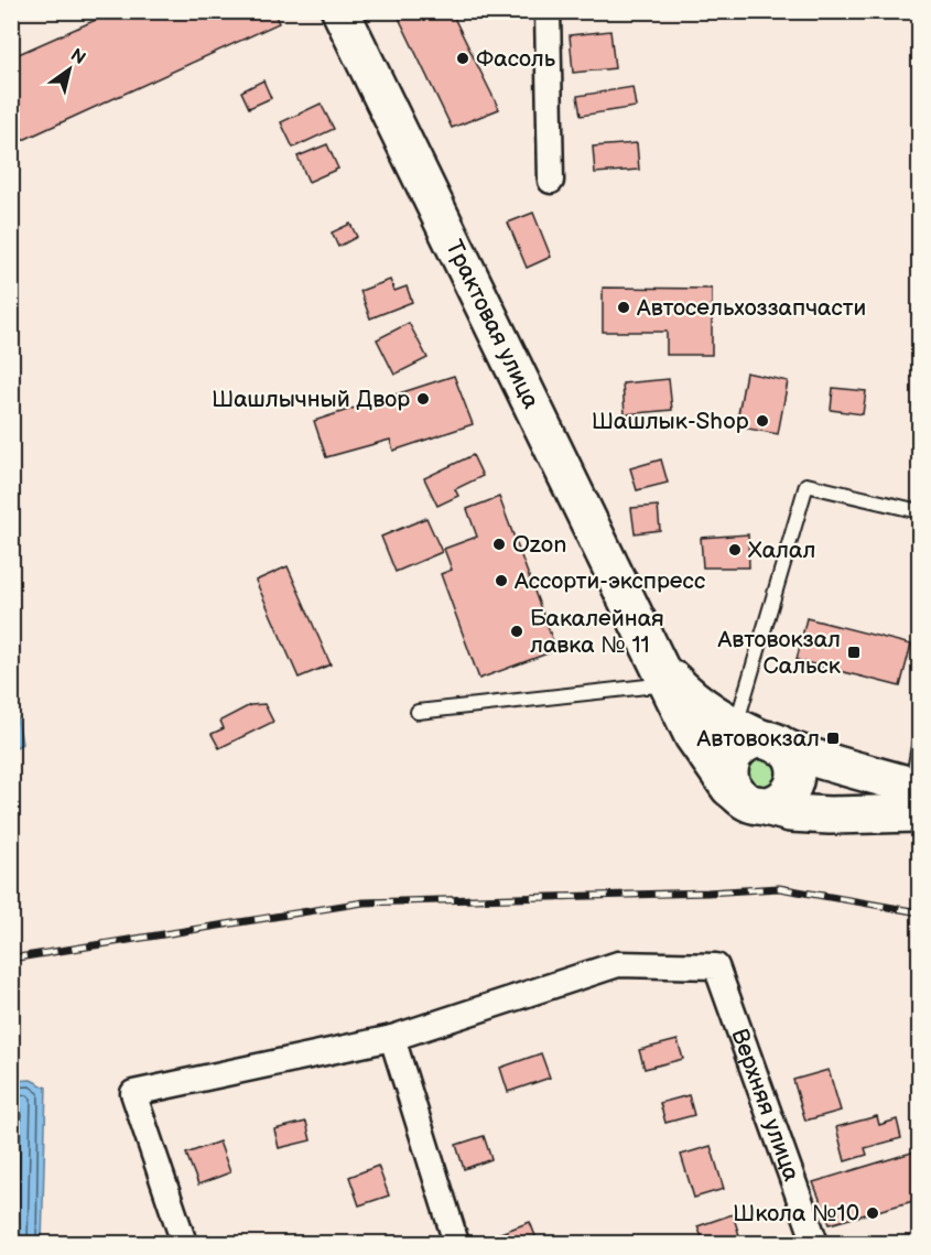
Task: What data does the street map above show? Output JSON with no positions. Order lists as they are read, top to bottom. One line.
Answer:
{"streets":{"main road":["Трактовая улица"],"street":["Верхняя улица"]},"places":{"other":["Фасоль","Автосельхоззапчасти","Шашлычный Двор","Шашлык-Shop","Ozon","Халал","Ассорти-экспресс","Бакалейная лавка № 11","Школа №10"],"transit":["Автовокзал Сальск","Автовокзал"]},"north":"top right"}
